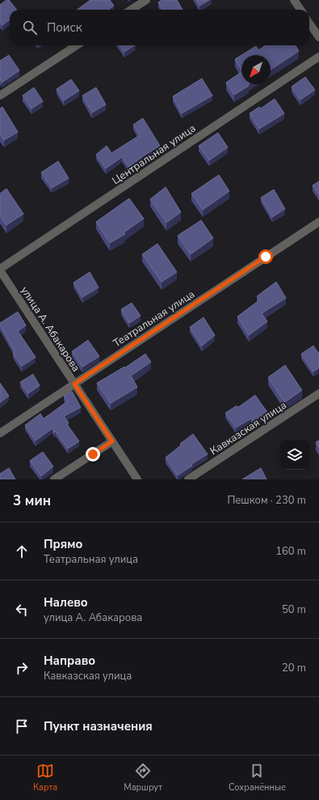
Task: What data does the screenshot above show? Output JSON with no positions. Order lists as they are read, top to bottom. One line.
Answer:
{"streets":{"street":["Центральная улица","Театральная улица","улица А. Абакарова","Кавказская улица"]},"crossings":[["Центральная улица","улица А. Абакарова"],["Театральная улица","улица А. Абакарова"]],"north":"bottom left","page":{"search":"Поиск","heading":["3 мин","Пешком · 230 m"],"list":[["Прямо","Театральная улица","160 m"],["Налево","улица А. Абакарова","50 m"],["Направо","Кавказская улица","20 m"],"Пункт назначения"],"nav":["Карта","Маршрут","Сохранённые"]}}
